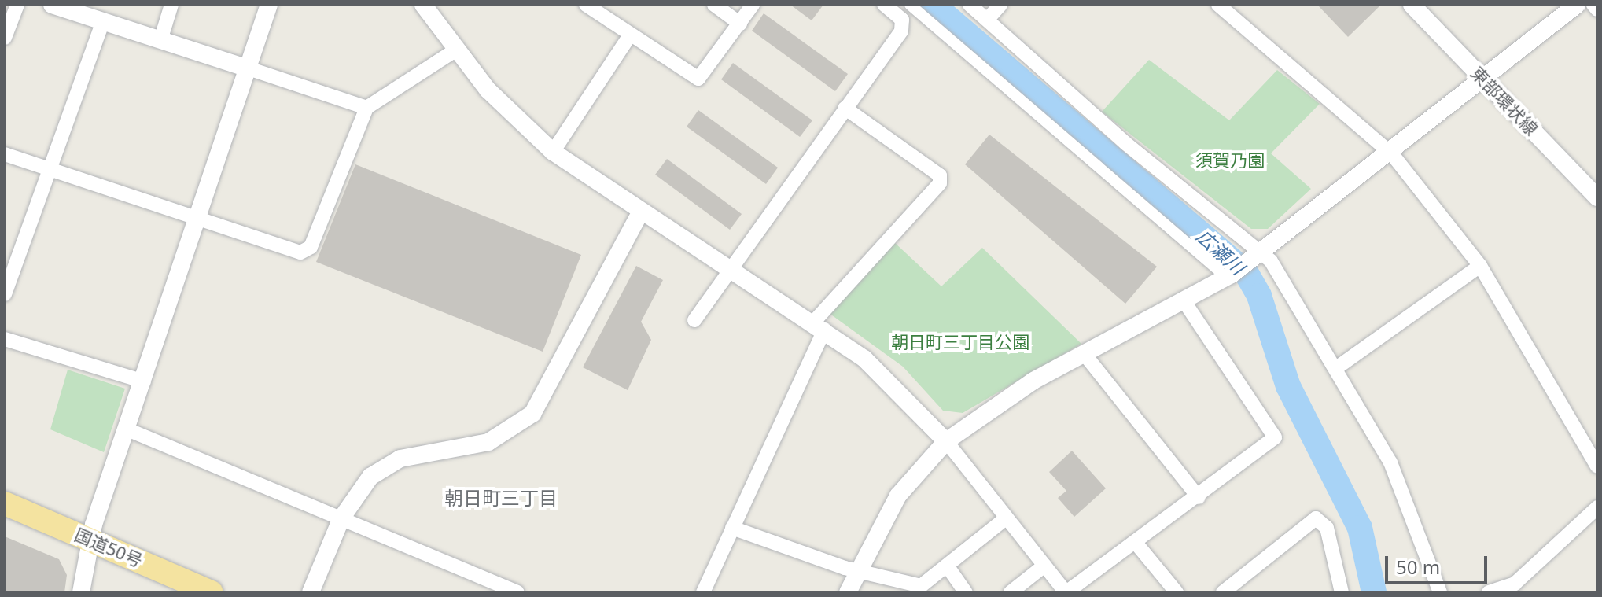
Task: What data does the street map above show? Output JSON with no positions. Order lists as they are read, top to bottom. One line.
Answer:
{"streets":{"highway":["国道50号"],"street":["東部環状線"]},"districts":["朝日町三丁目"],"water":["広瀬川"],"parks":["須賀乃園","朝日町三丁目公園"],"scale_bar":"50 m"}
